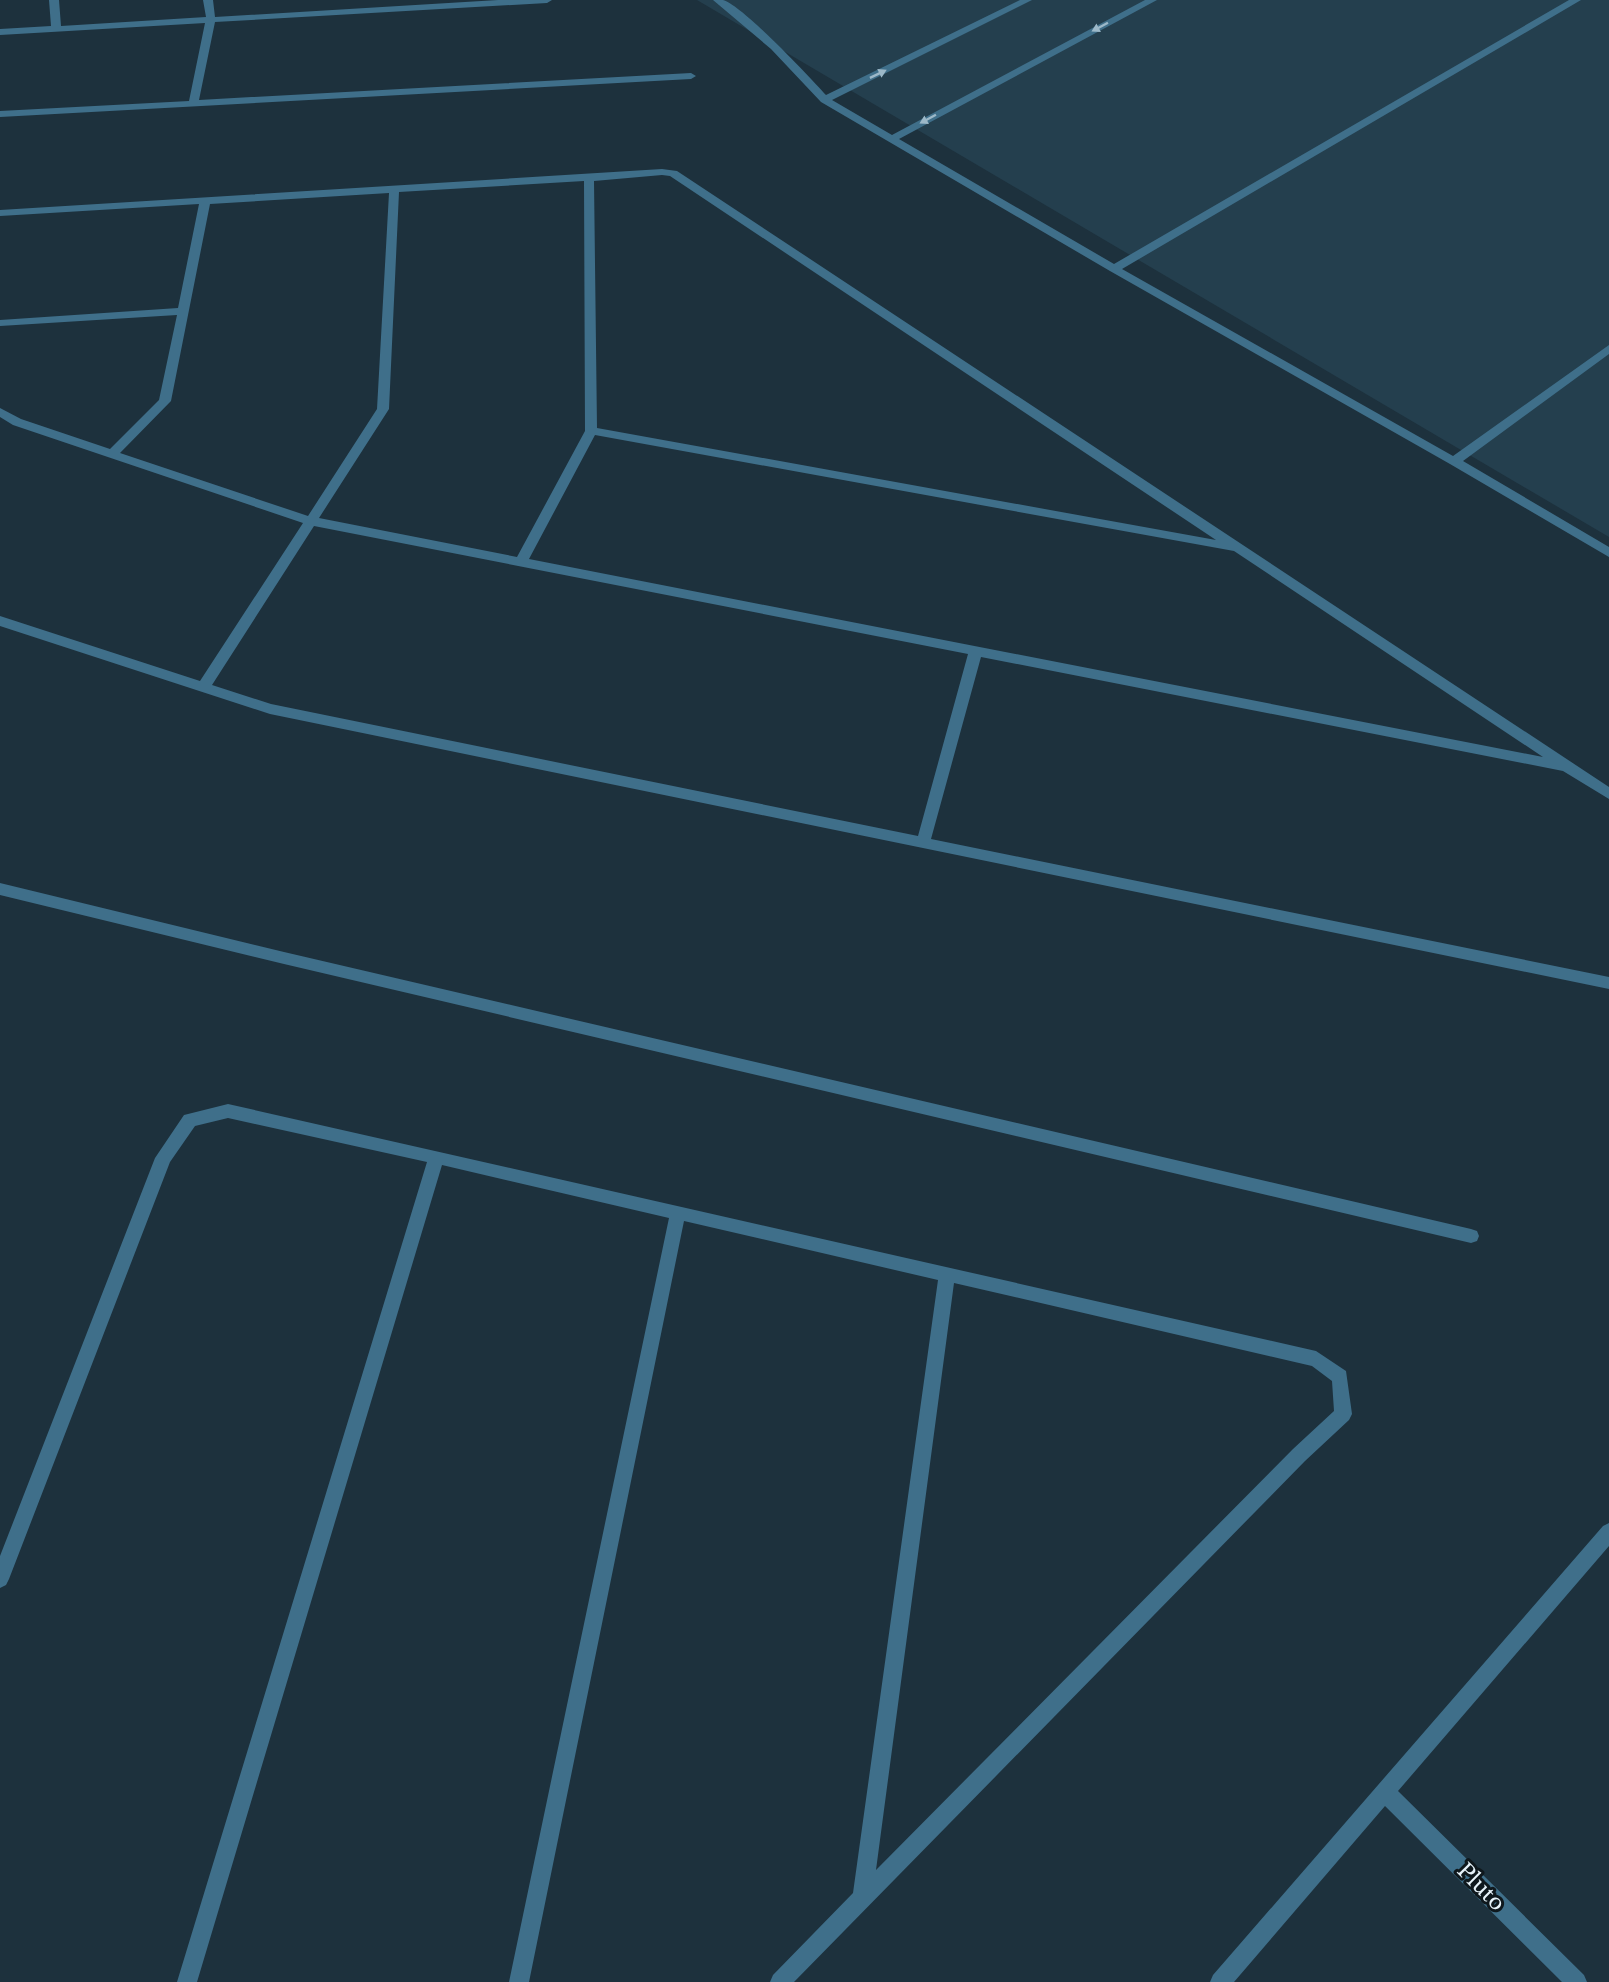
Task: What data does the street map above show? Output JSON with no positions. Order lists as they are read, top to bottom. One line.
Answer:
{"streets":{"street":["Pluto"]}}
